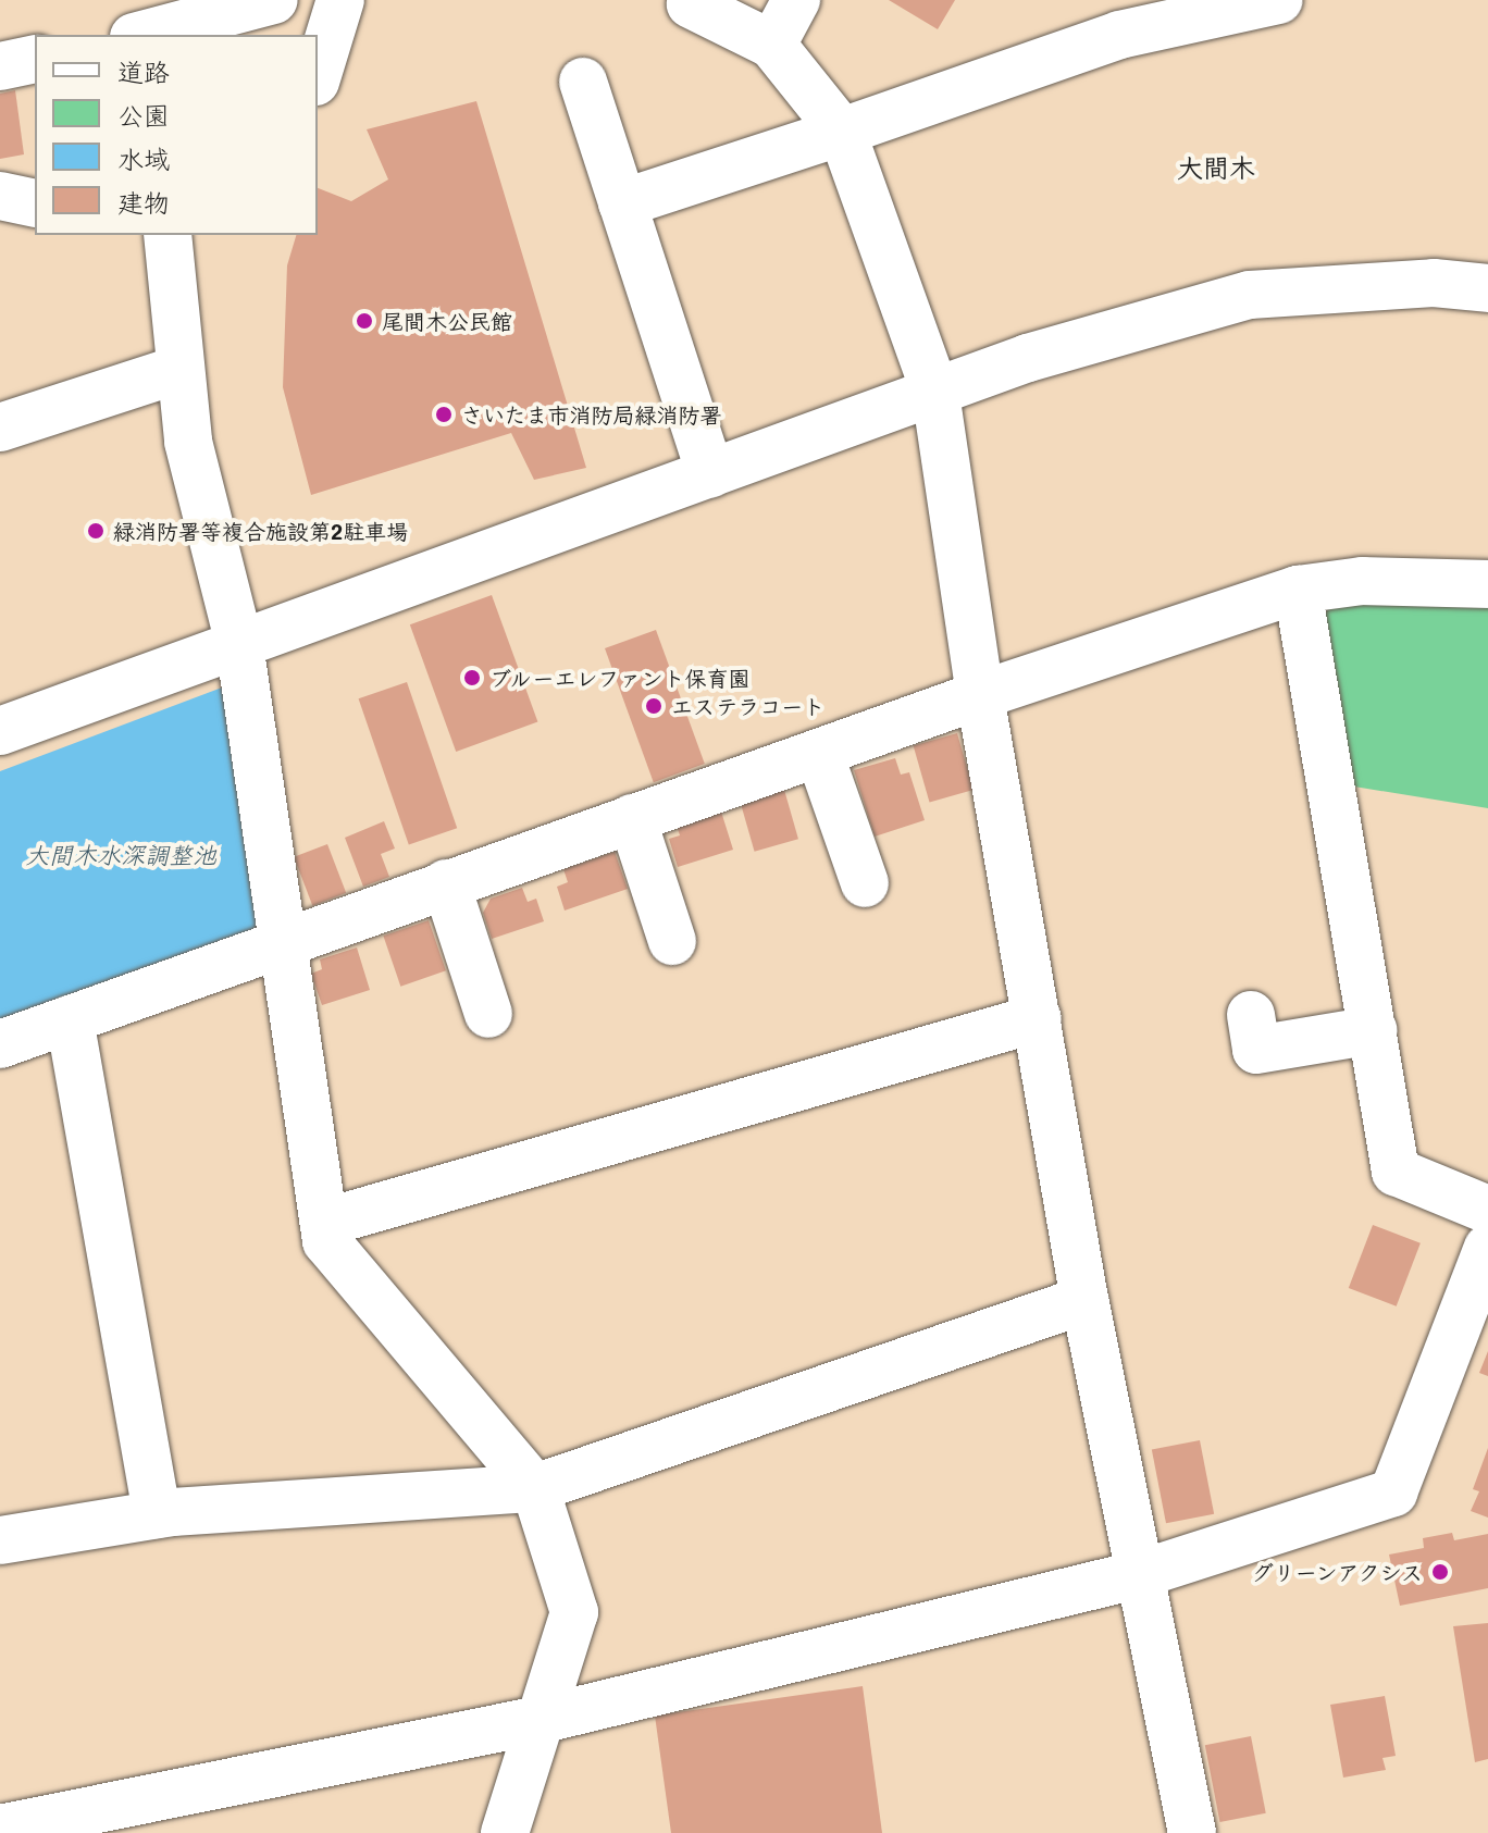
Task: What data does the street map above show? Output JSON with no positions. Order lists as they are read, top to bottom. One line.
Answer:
{"districts":["大間木"],"water":["大間木水深調整池"],"places":["尾間木公民館","さいたま市消防局緑消防署","緑消防署等複合施設第2駐車場","ブルーエレファント保育園","エステラコート","グリーンアクシス"],"legend":["道路","公園","水域","建物"]}
